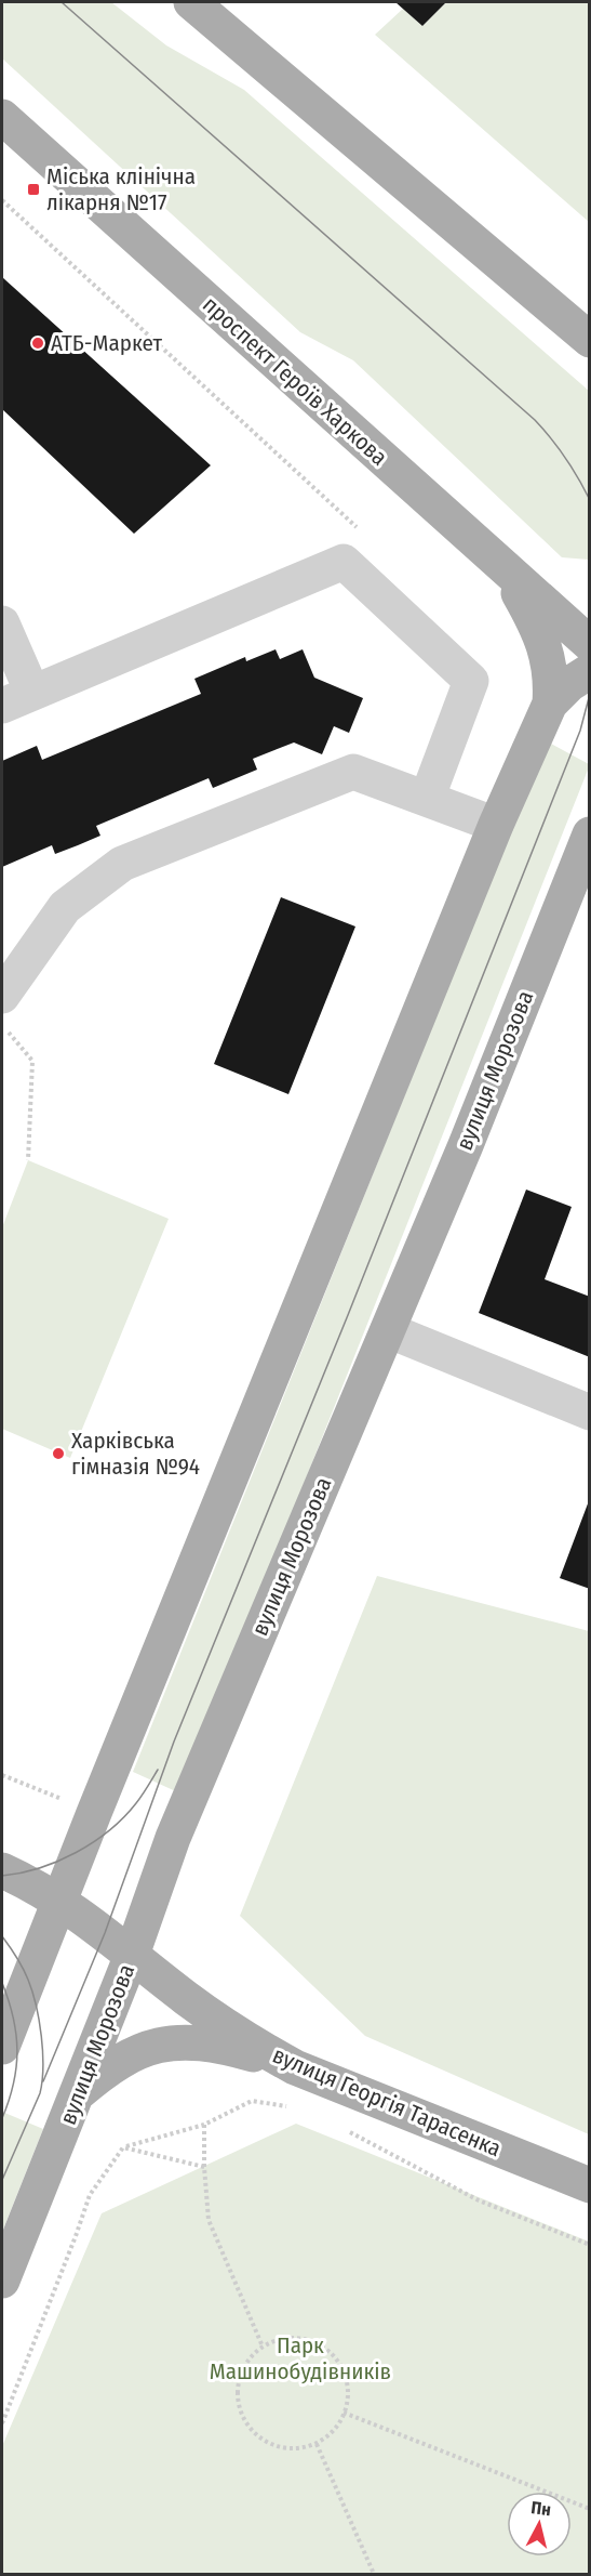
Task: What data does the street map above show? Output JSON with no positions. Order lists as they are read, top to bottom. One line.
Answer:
{"streets":{"main road":["проспект Героїв Харкова","вулиця Морозова","вулиця Георгія Тарасенка"]},"crossings":[["вулиця Морозова","вулиця Георгія Тарасенка"]],"parks":["Парк Машинобудівників"],"places":{"transit":["Міська клінічна лікарня №17"],"other":["АТБ-Маркет","Харківська гімназія №94"]},"north":"top"}
